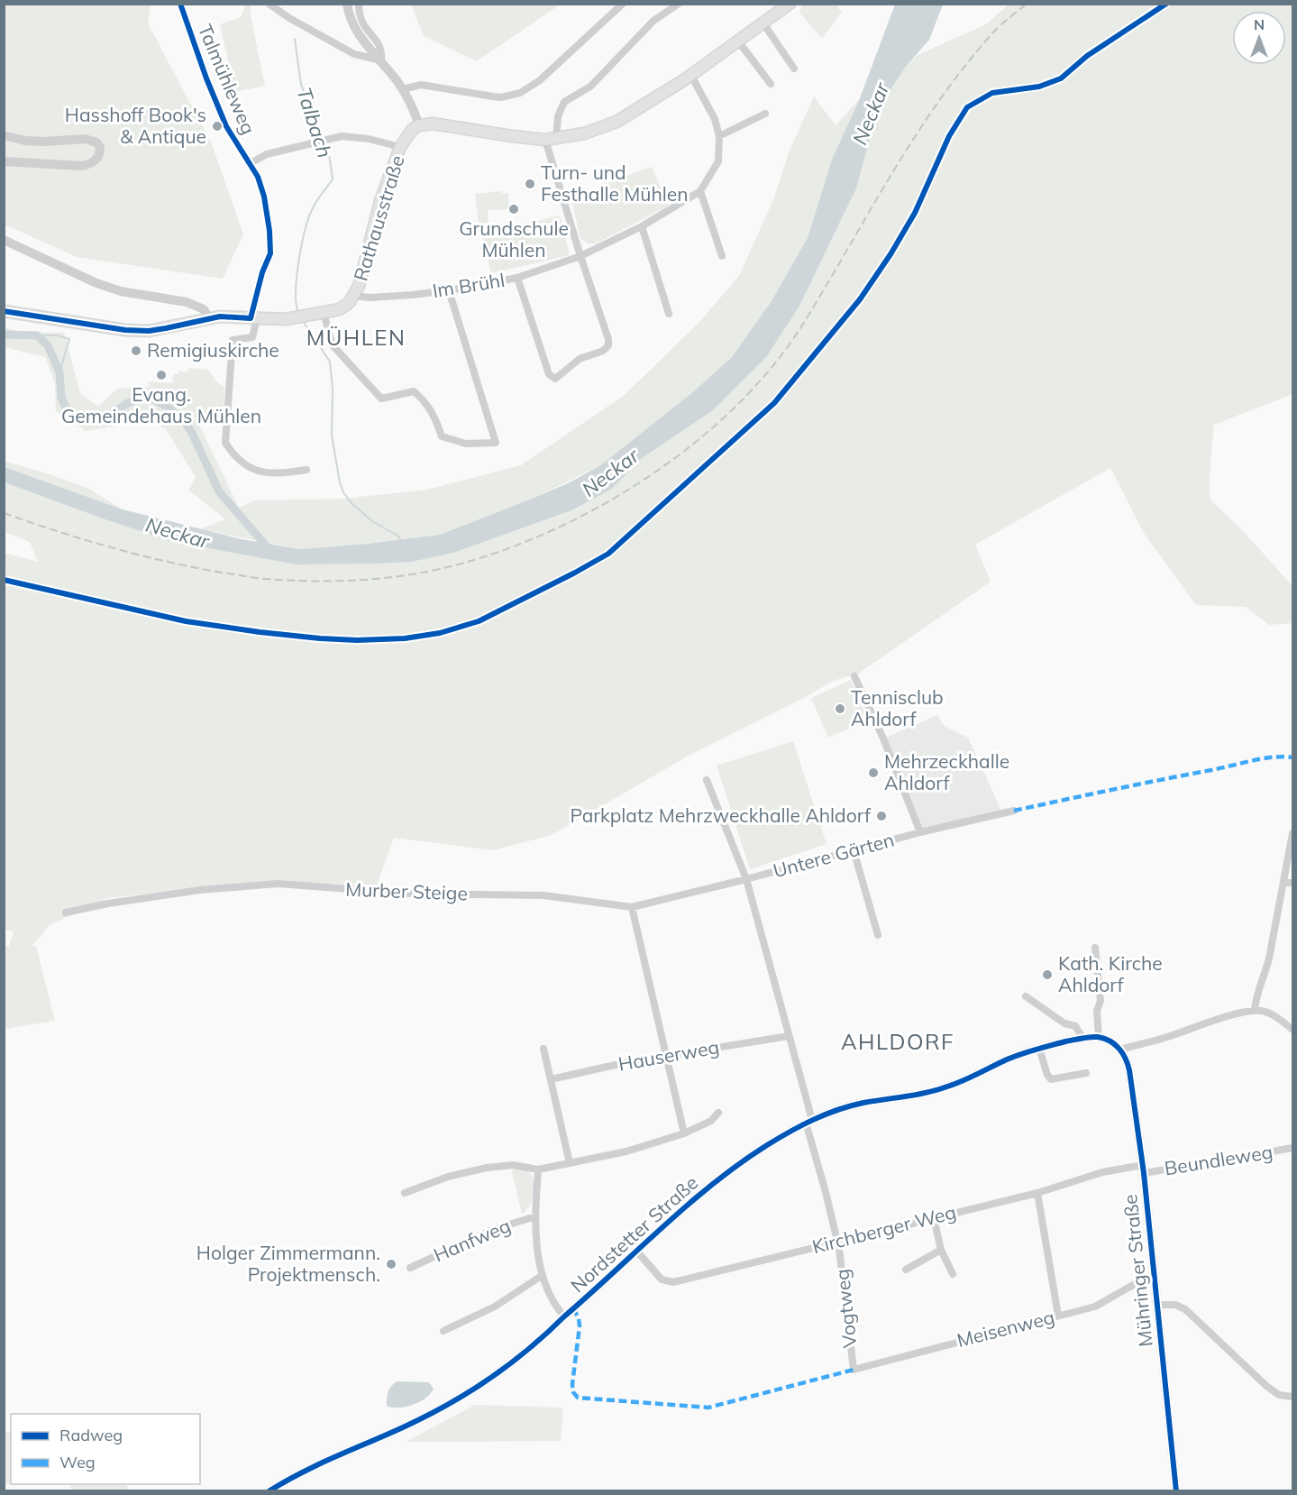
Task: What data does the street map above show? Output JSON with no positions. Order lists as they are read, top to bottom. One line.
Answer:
{"streets":{"main road":["Rathausstraße"],"street":["Talmühleweg","Im Brühl","Untere Gärten","Murber Steige","Hauserweg","Beundleweg","Kirchberger Weg","Nordstetter Straße","Hanfweg","Mühringer Straße","Vogtweg","Meisenweg"]},"crossings":[["Talmühleweg","Rathausstraße"],["Rathausstraße","Im Brühl"],["Untere Gärten","Murber Steige"],["Beundleweg","Kirchberger Weg"],["Beundleweg","Mühringer Straße"],["Kirchberger Weg","Nordstetter Straße"],["Kirchberger Weg","Mühringer Straße"],["Kirchberger Weg","Vogtweg"],["Nordstetter Straße","Vogtweg"],["Mühringer Straße","Meisenweg"],["Vogtweg","Meisenweg"]],"districts":["MÜHLEN","AHLDORF"],"water":["Neckar","Talbach"],"places":["Hasshoff Book's & Antique","Turn- und Festhalle Mühlen","Grundschule Mühlen","Remigiuskirche","Evang. Gemeindehaus Mühlen","Tennisclub Ahldorf","Mehrzeckhalle Ahldorf","Parkplatz Mehrzweckhalle Ahldorf","Kath. Kirche Ahldorf","Holger Zimmermann. Projektmensch."],"legend":["Radweg","Weg"],"north":"top"}
